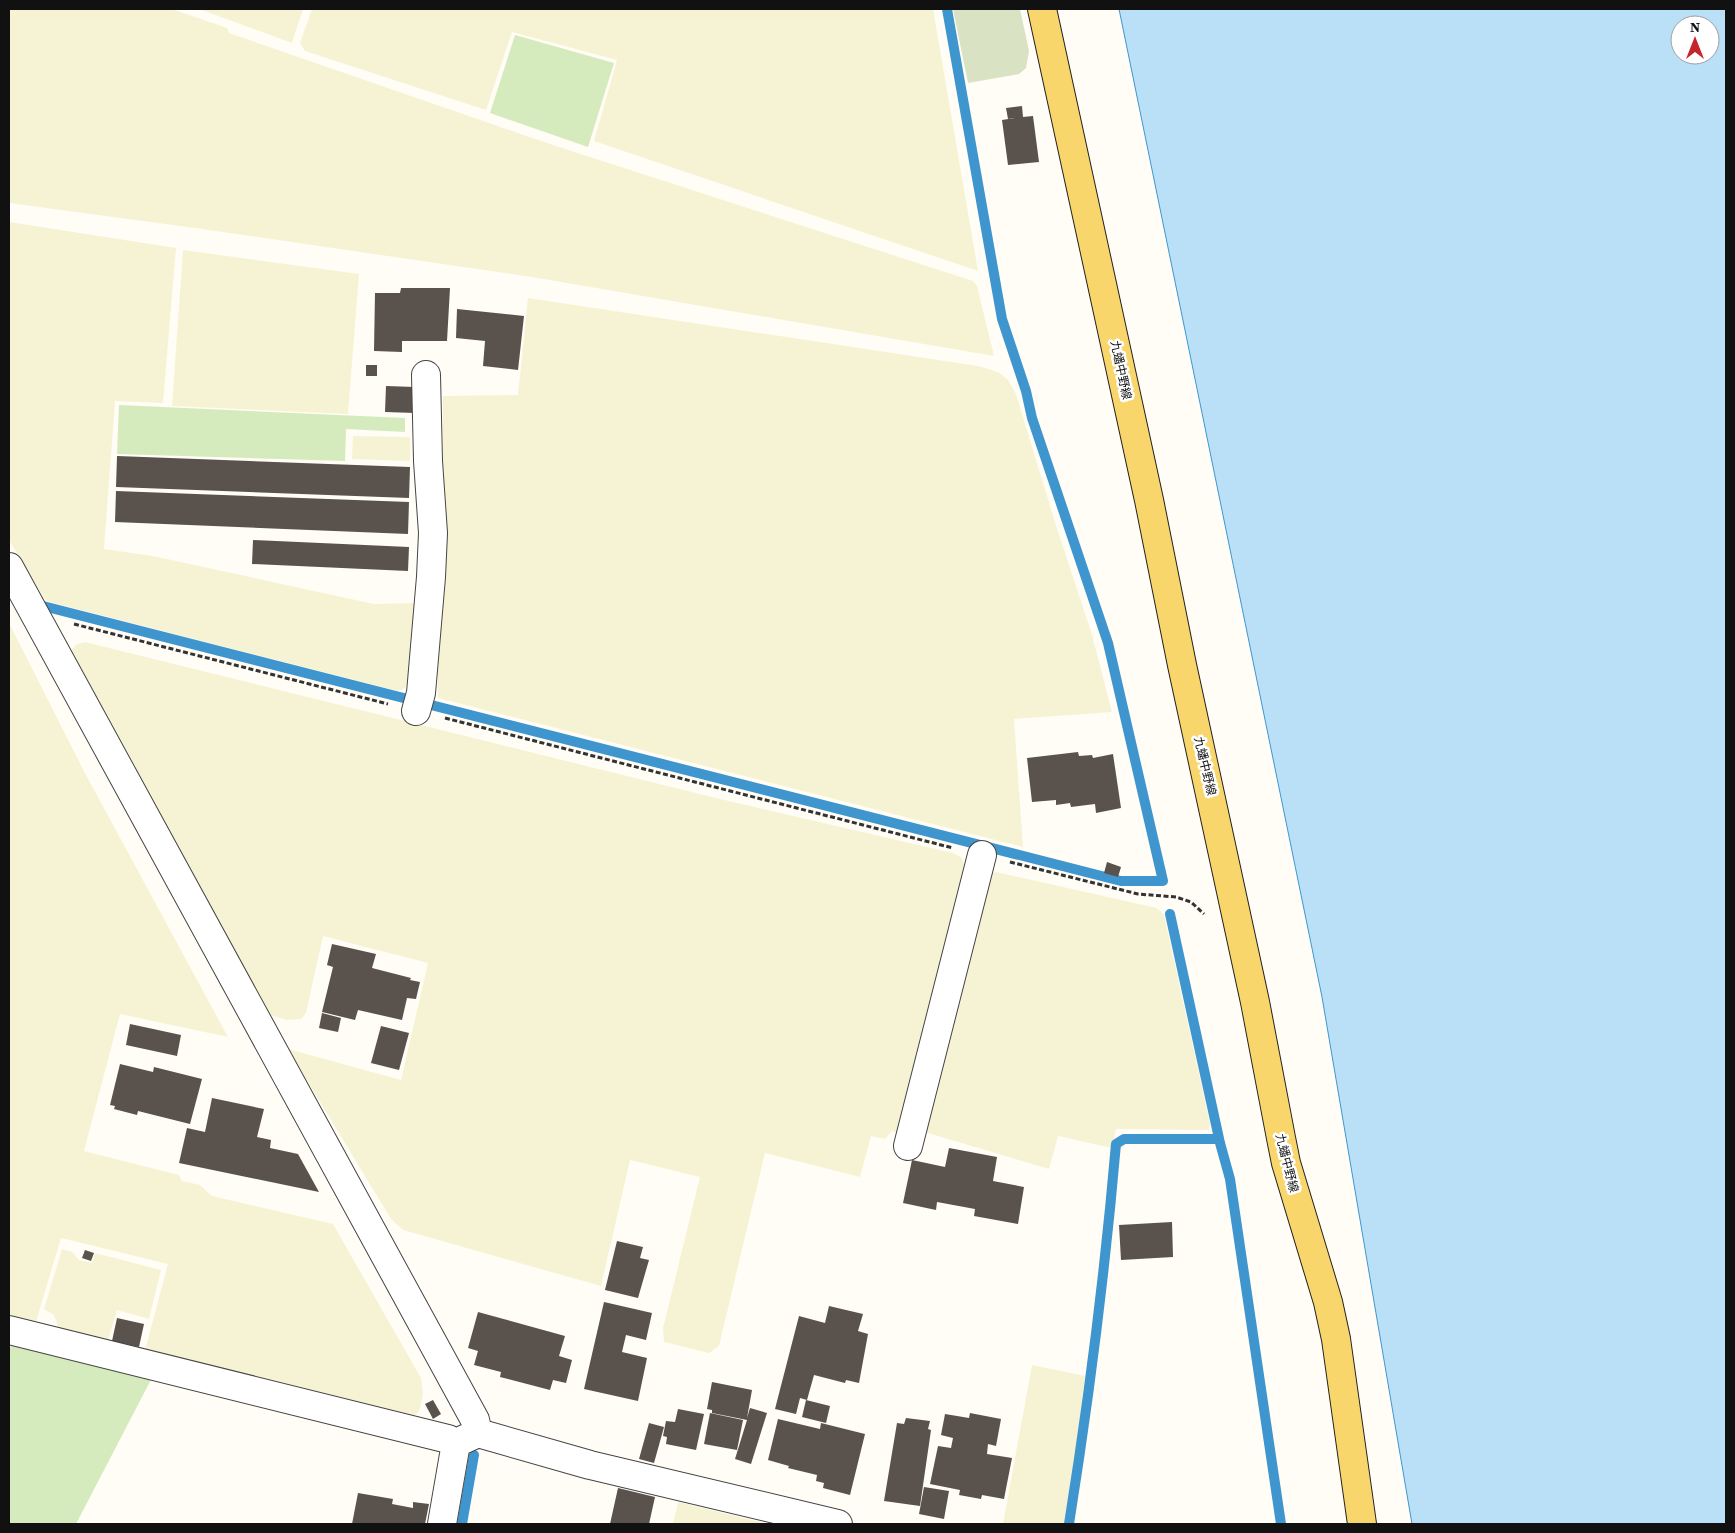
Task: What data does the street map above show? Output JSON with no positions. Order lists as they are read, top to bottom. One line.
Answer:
{"streets":{"main road":["九蟠中野線"]},"north":"top"}
